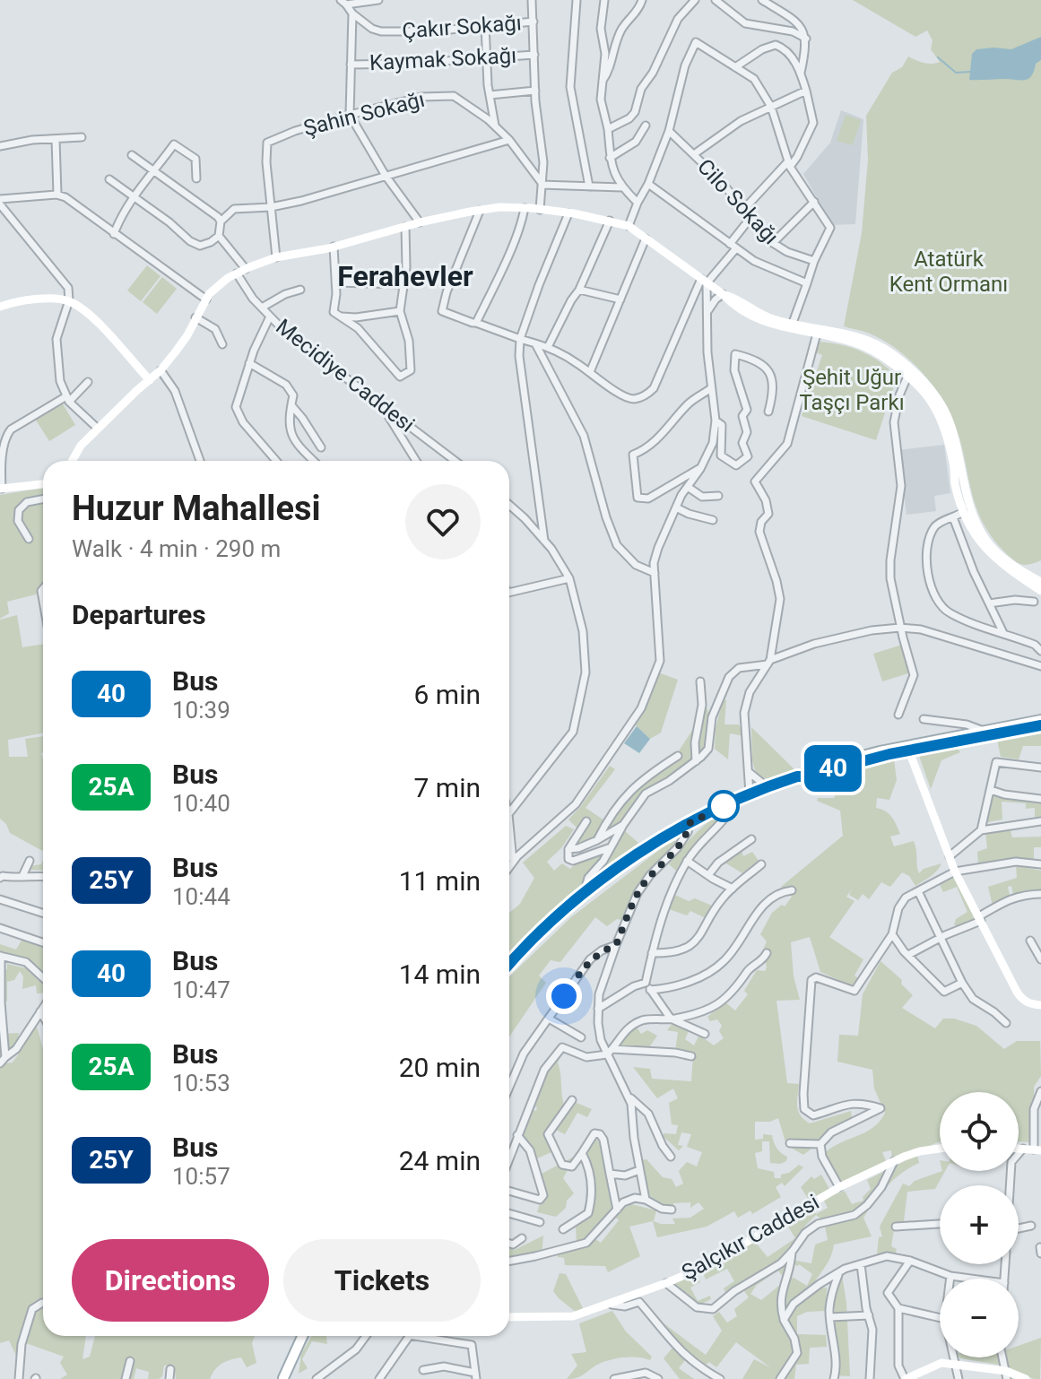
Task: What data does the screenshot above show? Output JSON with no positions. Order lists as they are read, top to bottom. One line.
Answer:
{"streets":{"main road":["Şalçıkır Caddesi"],"street":["Çakır Sokağı","Kaymak Sokağı","Şahin Sokağı","Cilo Sokağı","Mecidiye Caddesi"]},"districts":["Ferahevler"],"parks":["Atatürk Kent Ormanı","Şehit Uğur Taşçı Parkı"],"lines":["bus line 40"],"page":{"on_map":"40","heading":[["Huzur Mahallesi","Walk · 4 min · 290 m"],"Departures"],"list":[{"mark":"40","name":"Bus","note":"10:39","value":"6 min"},{"mark":"25A","name":"Bus","note":"10:40","value":"7 min"},{"mark":"25Y","name":"Bus","note":"10:44","value":"11 min"},{"mark":"40","name":"Bus","note":"10:47","value":"14 min"},{"mark":"25A","name":"Bus","note":"10:53","value":"20 min"},{"mark":"25Y","name":"Bus","note":"10:57","value":"24 min"}],"map_buttons":["+","−"],"buttons":["Directions","Tickets"]}}
